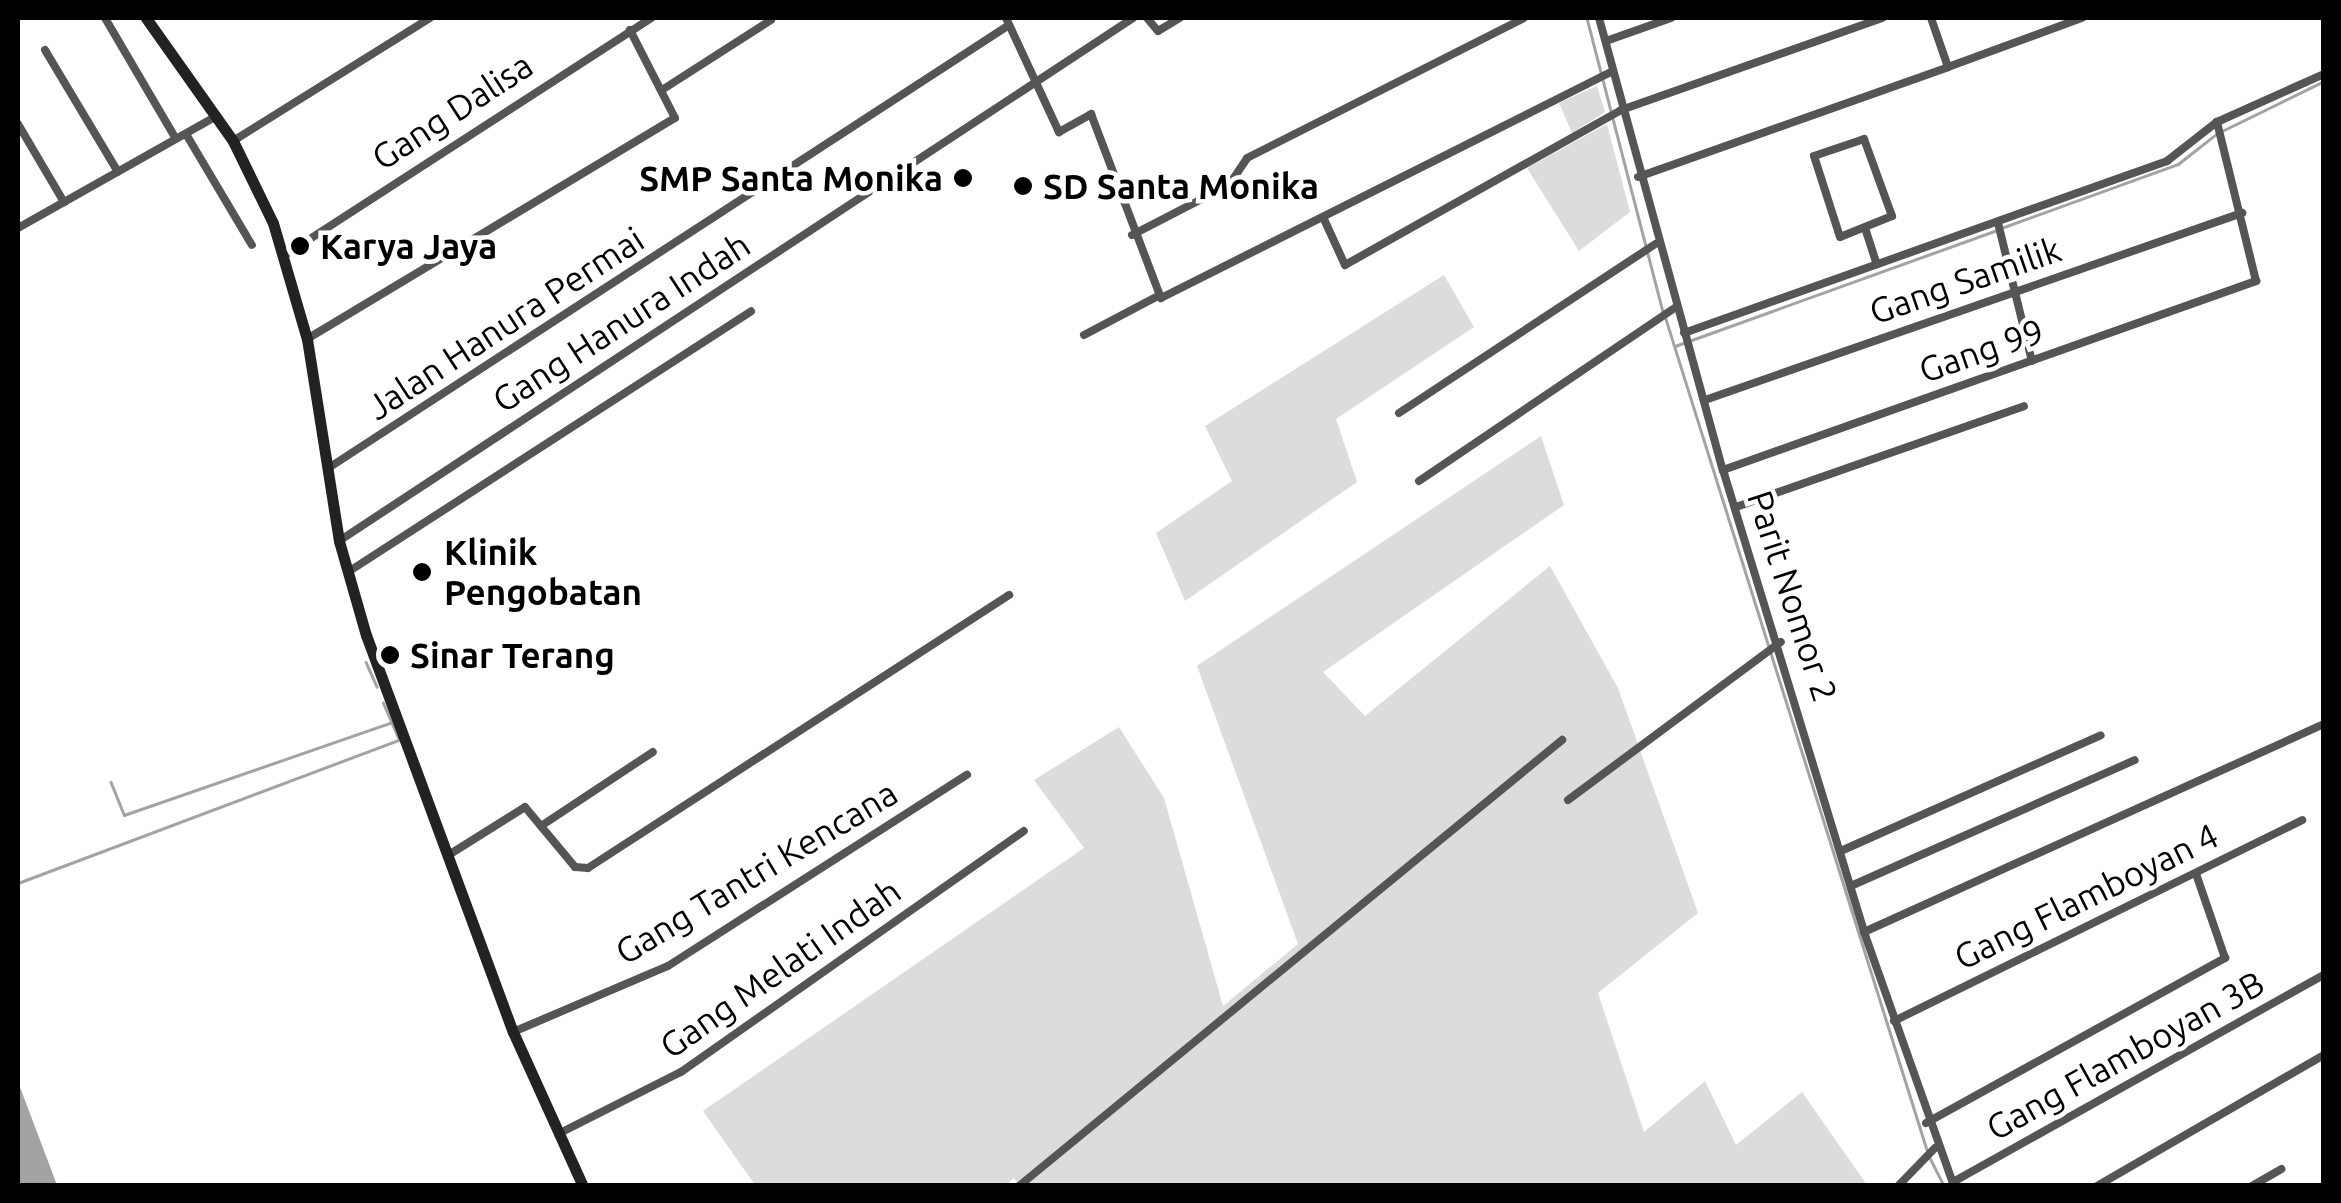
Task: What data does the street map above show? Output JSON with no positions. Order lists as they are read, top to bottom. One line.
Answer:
{"streets":{"street":["Gang Dalisa","Gang Samilik","Gang Hanura Indah","Jalan Hanura Permai","Gang 99","Parit Nomor 2","Gang Tantri Kencana","Gang Flamboyan 4","Gang Melati Indah","Gang Flamboyan 3B"]},"crossings":[["Gang Samilik","Gang 99"],["Gang Samilik","Parit Nomor 2"],["Gang 99","Parit Nomor 2"],["Parit Nomor 2","Gang Flamboyan 4"],["Parit Nomor 2","Gang Flamboyan 3B"]],"places":["SMP Santa Monika","SD Santa Monika","Karya Jaya","Klinik Pengobatan","Sinar Terang"]}
